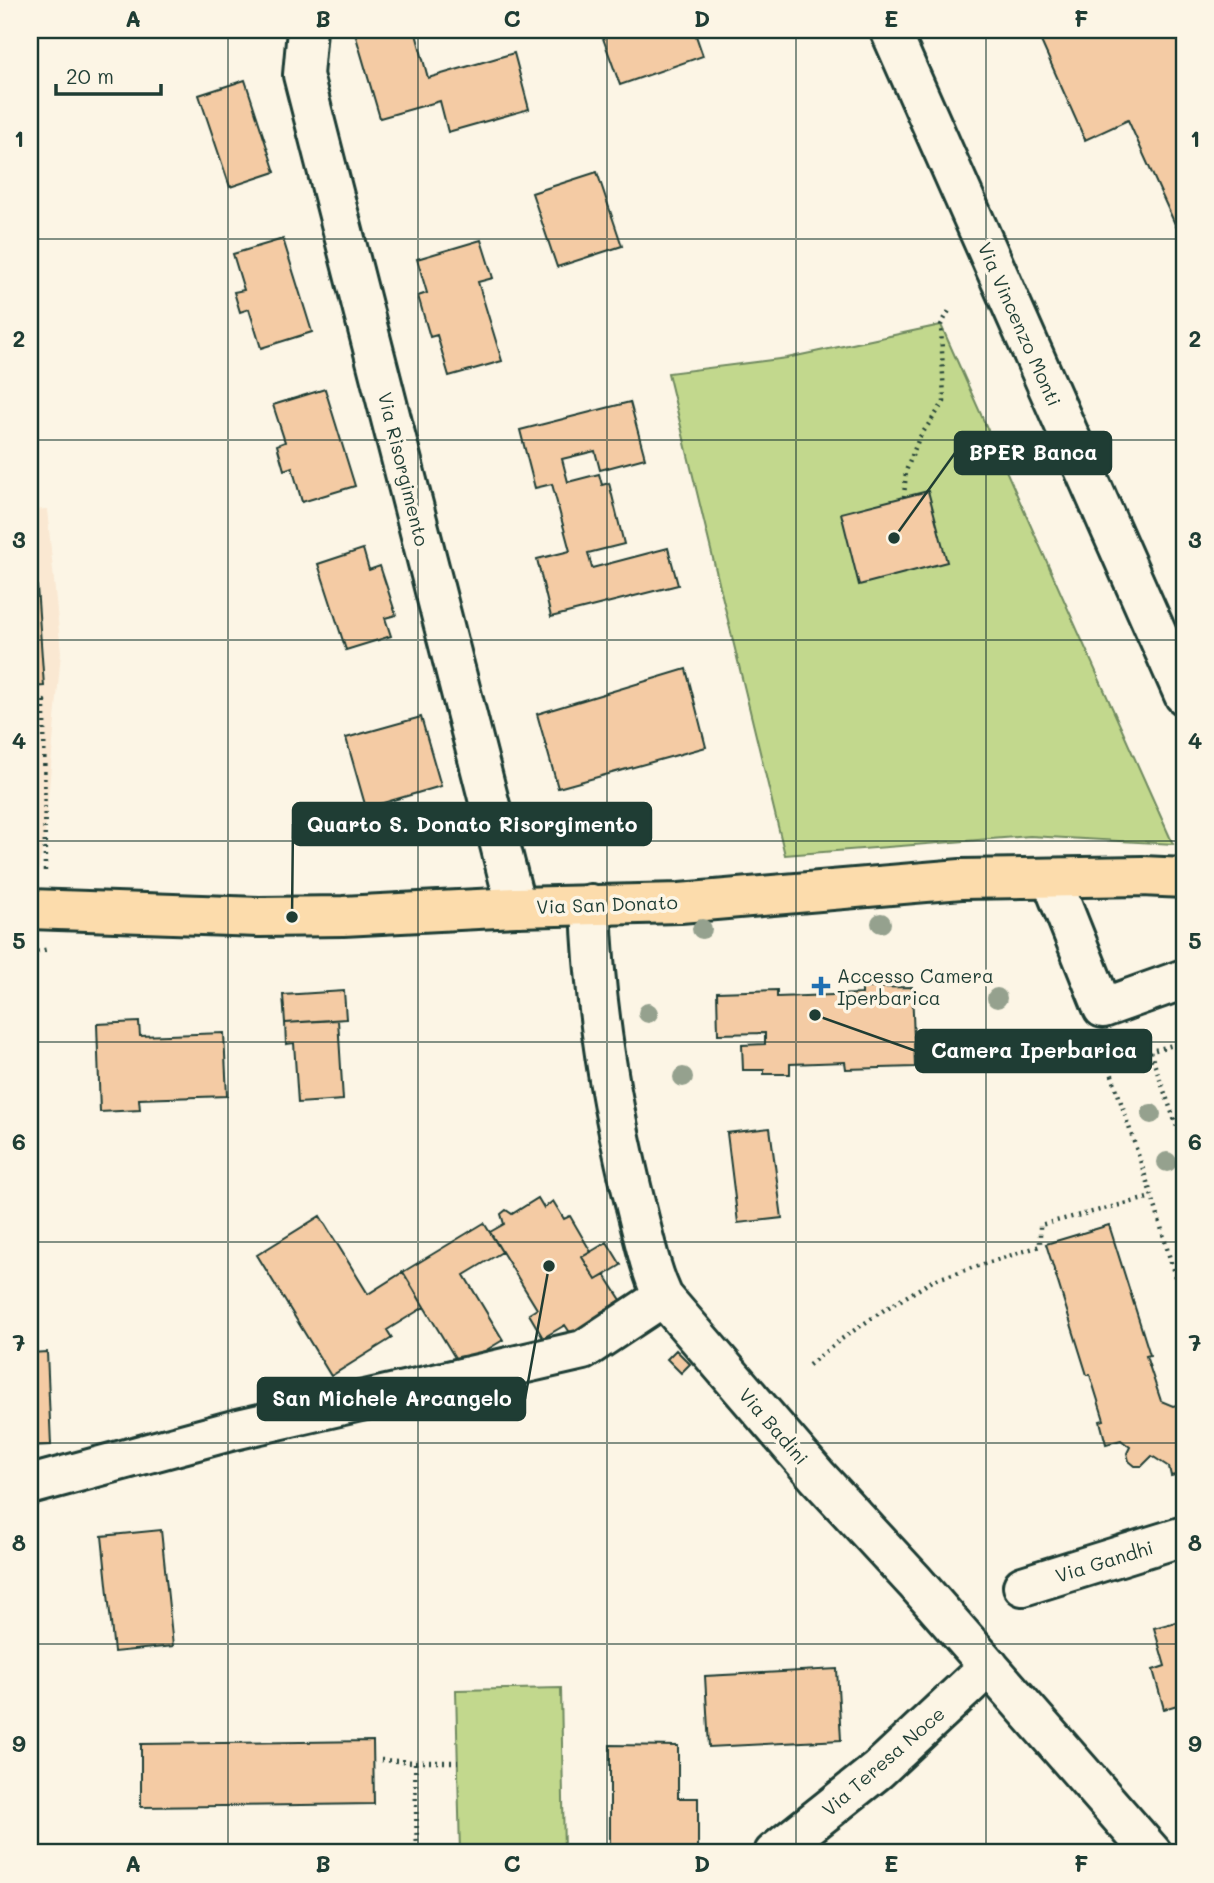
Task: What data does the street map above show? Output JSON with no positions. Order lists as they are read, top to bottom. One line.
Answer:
{"streets":{"main road":["Via San Donato"],"street":["Via Vincenzo Monti","Via Risorgimento","Via Badini","Via Gandhi","Via Teresa Noce"]},"crossings":[["Via Risorgimento","Via San Donato"],["Via San Donato","Via Badini"],["Via Badini","Via Teresa Noce"]],"places":{"other":["BPER Banca","Quarto S. Donato Risorgimento","Camera Iperbarica","San Michele Arcangelo"],"health":["Accesso Camera Iperbarica"]},"scale_bar":"20 m","grid":{"columns":["A","B","C","D","E","F"],"rows":["1","2","3","4","5","6","7","8","9"]}}
